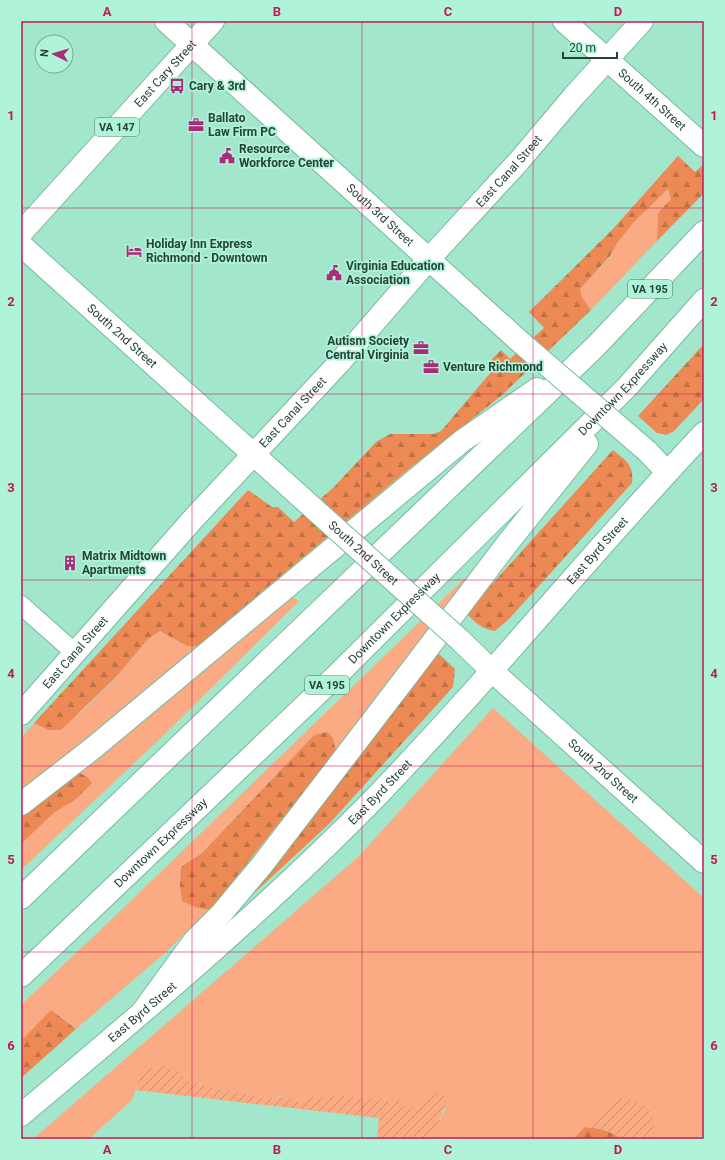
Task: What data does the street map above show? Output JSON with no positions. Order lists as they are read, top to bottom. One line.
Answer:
{"streets":{"main road":["East Cary Street","South 4th Street","VA 147","East Canal Street","South 3rd Street","VA 195","South 2nd Street","Downtown Expressway","East Byrd Street"]},"crossings":[["East Cary Street","South 3rd Street"],["South 4th Street","East Canal Street"],["East Canal Street","South 3rd Street"],["East Canal Street","South 2nd Street"],["South 3rd Street","East Byrd Street"],["South 2nd Street","East Byrd Street"]],"places":{"bus stop":["Cary & 3rd"],"office":["Ballato Law Firm PC","Autism Society Central Virginia","Venture Richmond"],"public building":["Resource Workforce Center","Virginia Education Association"],"hotel":["Holiday Inn Express Richmond - Downtown"],"building":["Matrix Midtown Apartments"]},"scale_bar":"20 m","north":"left","grid":{"columns":["A","B","C","D"],"rows":["1","2","3","4","5","6"]}}
